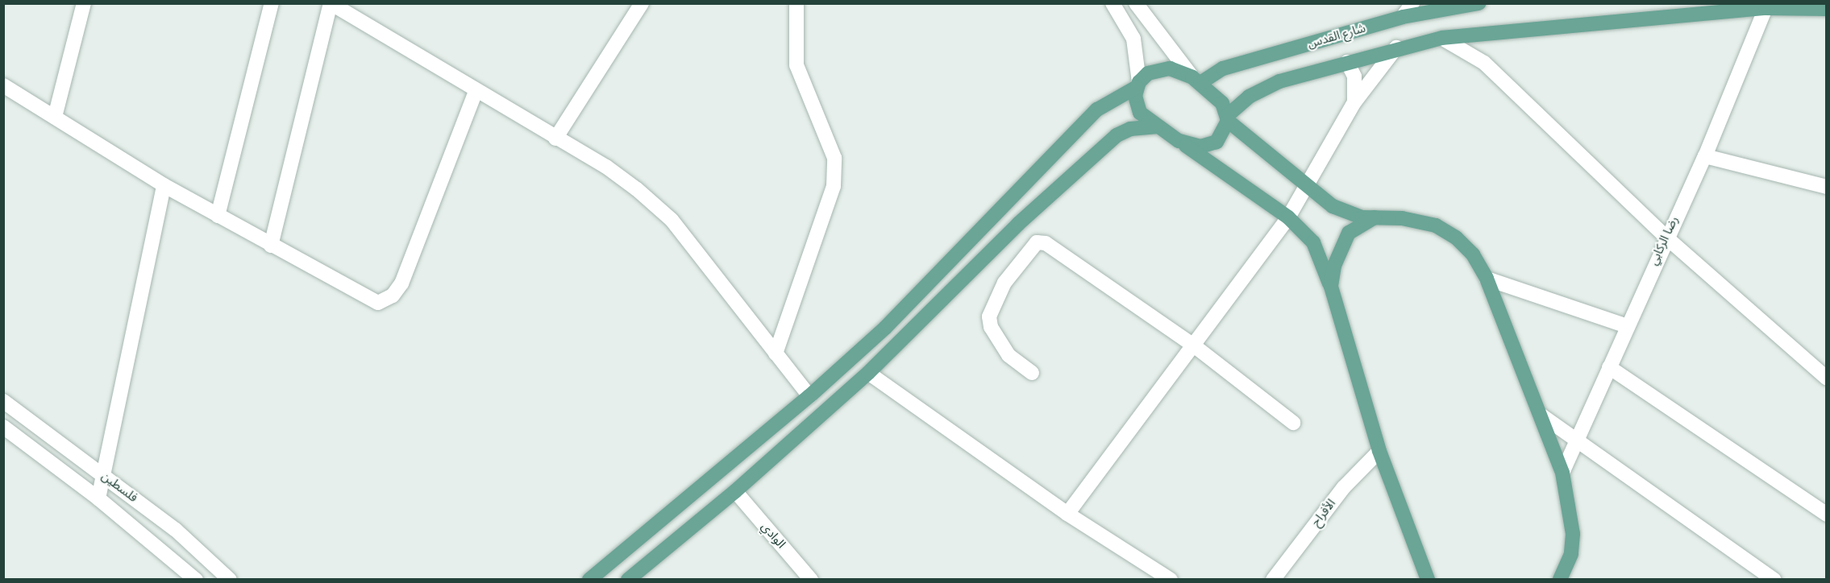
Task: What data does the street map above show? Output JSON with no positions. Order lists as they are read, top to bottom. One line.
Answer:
{"streets":{"main road":["شارع القدس"],"street":["رضا الركابي","فلسطين","الأفراح","الوادي"]}}
